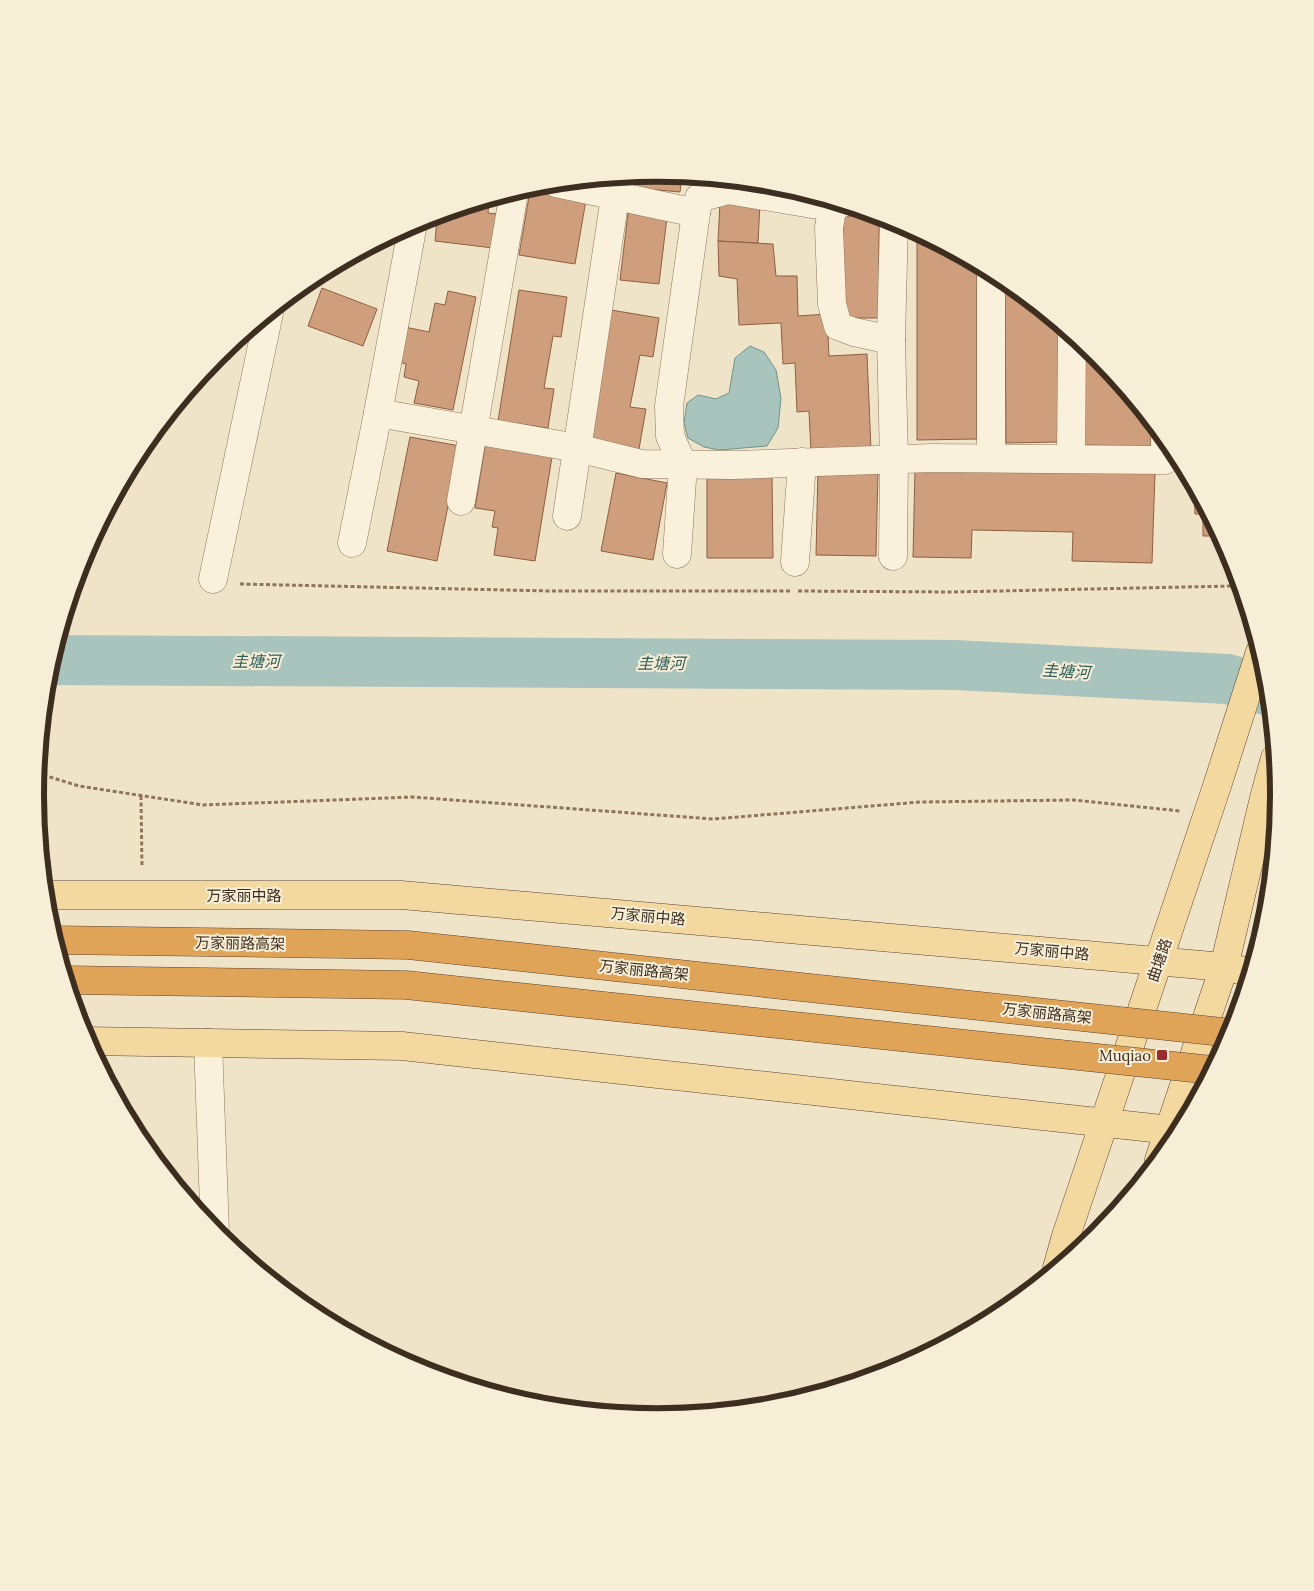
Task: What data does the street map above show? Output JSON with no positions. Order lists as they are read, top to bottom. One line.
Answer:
{"streets":{"highway":["万家丽路高架"],"main road":["万家丽中路","曲塘路"]},"crossings":[["万家丽中路","曲塘路"]],"water":["圭塘河"],"places":{"transit":["Muqiao"]}}
